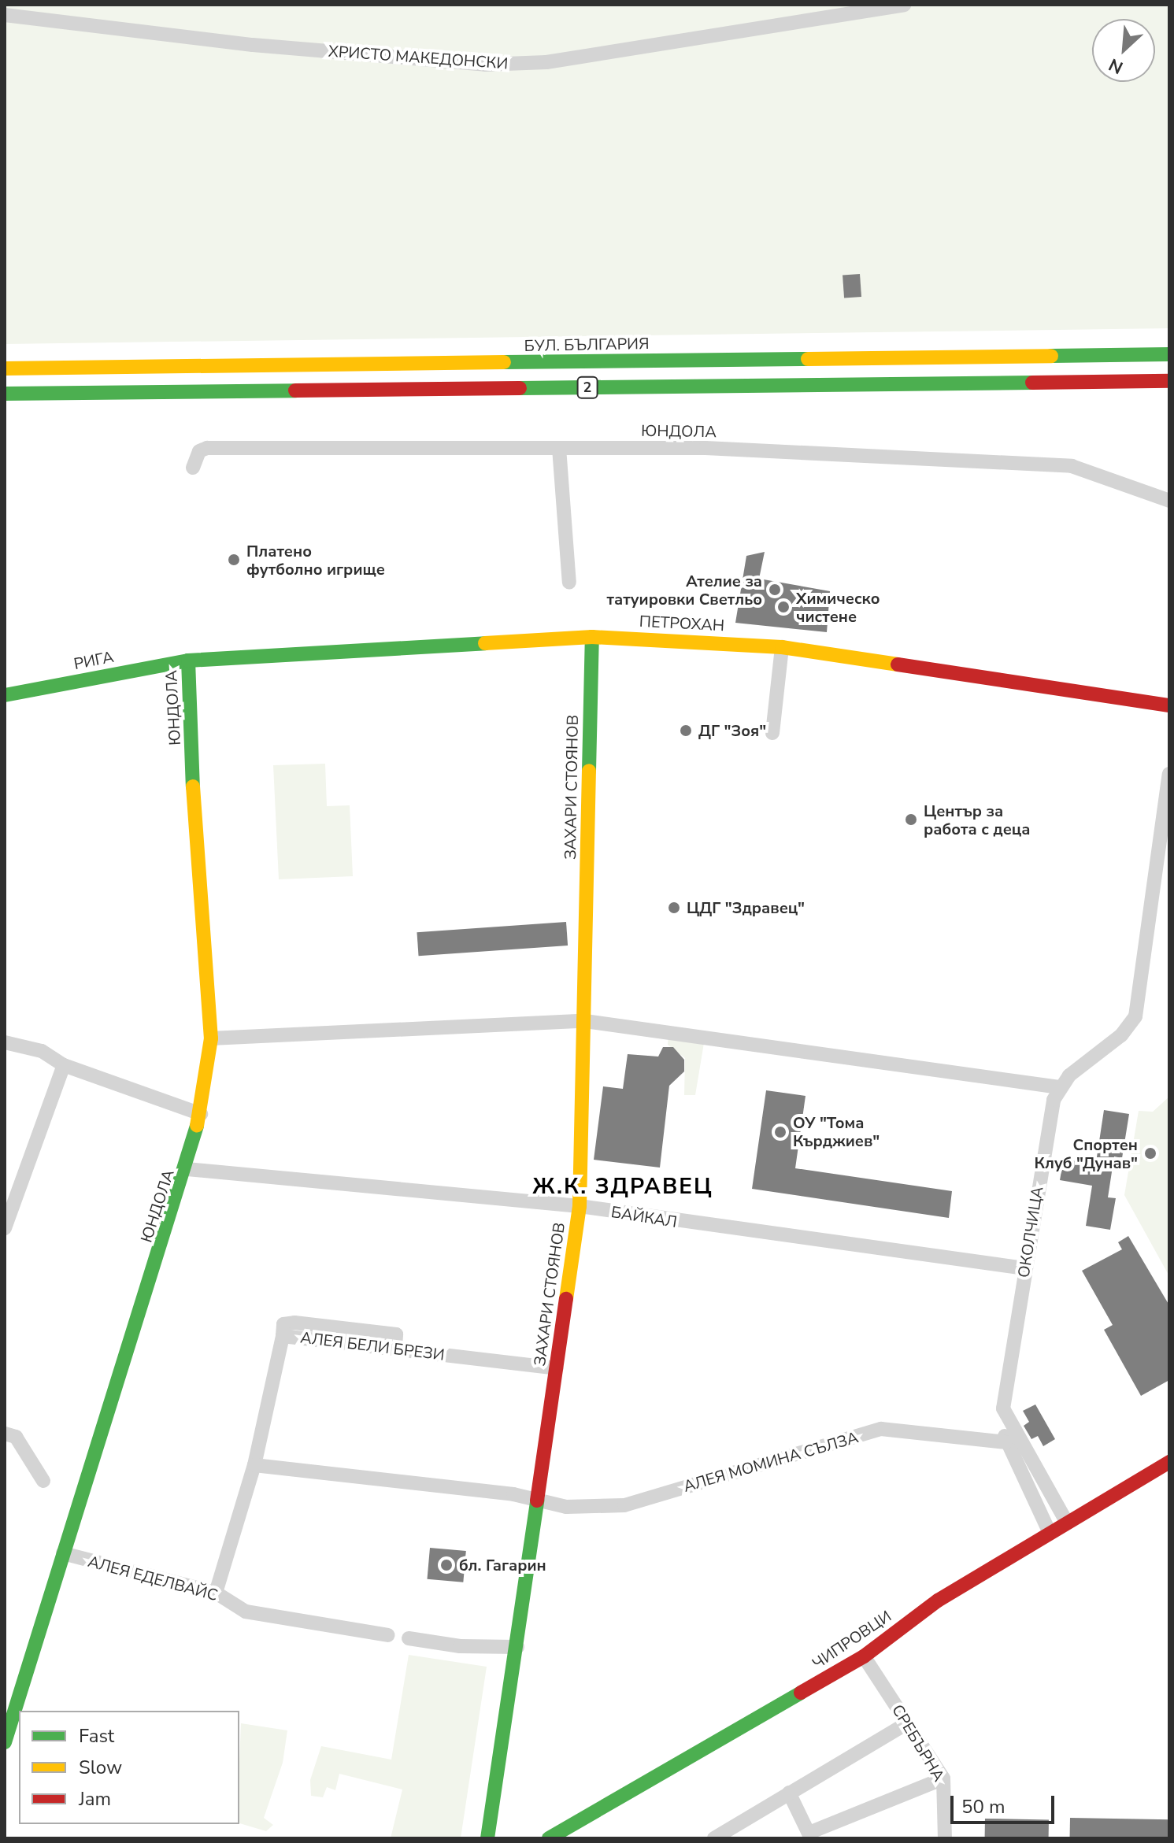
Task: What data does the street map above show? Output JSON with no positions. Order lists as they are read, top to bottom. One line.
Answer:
{"streets":{"main road":["БУЛ. БЪЛГАРИЯ","2","ЮНДОЛА","ПЕТРОХАН","РИГА","ЗАХАРИ СТОЯНОВ","ЧИПРОВЦИ"],"street":["ХРИСТО МАКЕДОНСКИ","БАЙКАЛ","ОКОЛЧИЦА","АЛЕЯ БЕЛИ БРЕЗИ","АЛЕЯ МОМИНА СЪЛЗА","АЛЕЯ ЕДЕЛВАЙС","СРЕБЪРНА"]},"crossings":[["ЮНДОЛА","ПЕТРОХАН"],["ЮНДОЛА","РИГА"],["ЮНДОЛА","БАЙКАЛ"],["ЮНДОЛА","АЛЕЯ ЕДЕЛВАЙС"],["ПЕТРОХАН","РИГА"],["ПЕТРОХАН","ЗАХАРИ СТОЯНОВ"],["ЗАХАРИ СТОЯНОВ","БАЙКАЛ"],["ЗАХАРИ СТОЯНОВ","АЛЕЯ БЕЛИ БРЕЗИ"],["ЗАХАРИ СТОЯНОВ","АЛЕЯ МОМИНА СЪЛЗА"],["БАЙКАЛ","ОКОЛЧИЦА"],["ОКОЛЧИЦА","АЛЕЯ МОМИНА СЪЛЗА"],["АЛЕЯ БЕЛИ БРЕЗИ","АЛЕЯ ЕДЕЛВАЙС"],["ЧИПРОВЦИ","СРЕБЪРНА"]],"districts":["Ж.К. ЗДРАВЕЦ"],"places":["Платено футболно игрище","Ателие за татуировки Светльо","Химическо чистене","ДГ \"Зоя\"","Център за работа с деца","ЦДГ \"Здравец\"","ОУ \"Тома Кърджиев\"","Спортен Клуб \"Дунав\"","бл. Гагарин"],"legend":["Fast","Slow","Jam"],"scale_bar":"50 m","north":"bottom left"}
